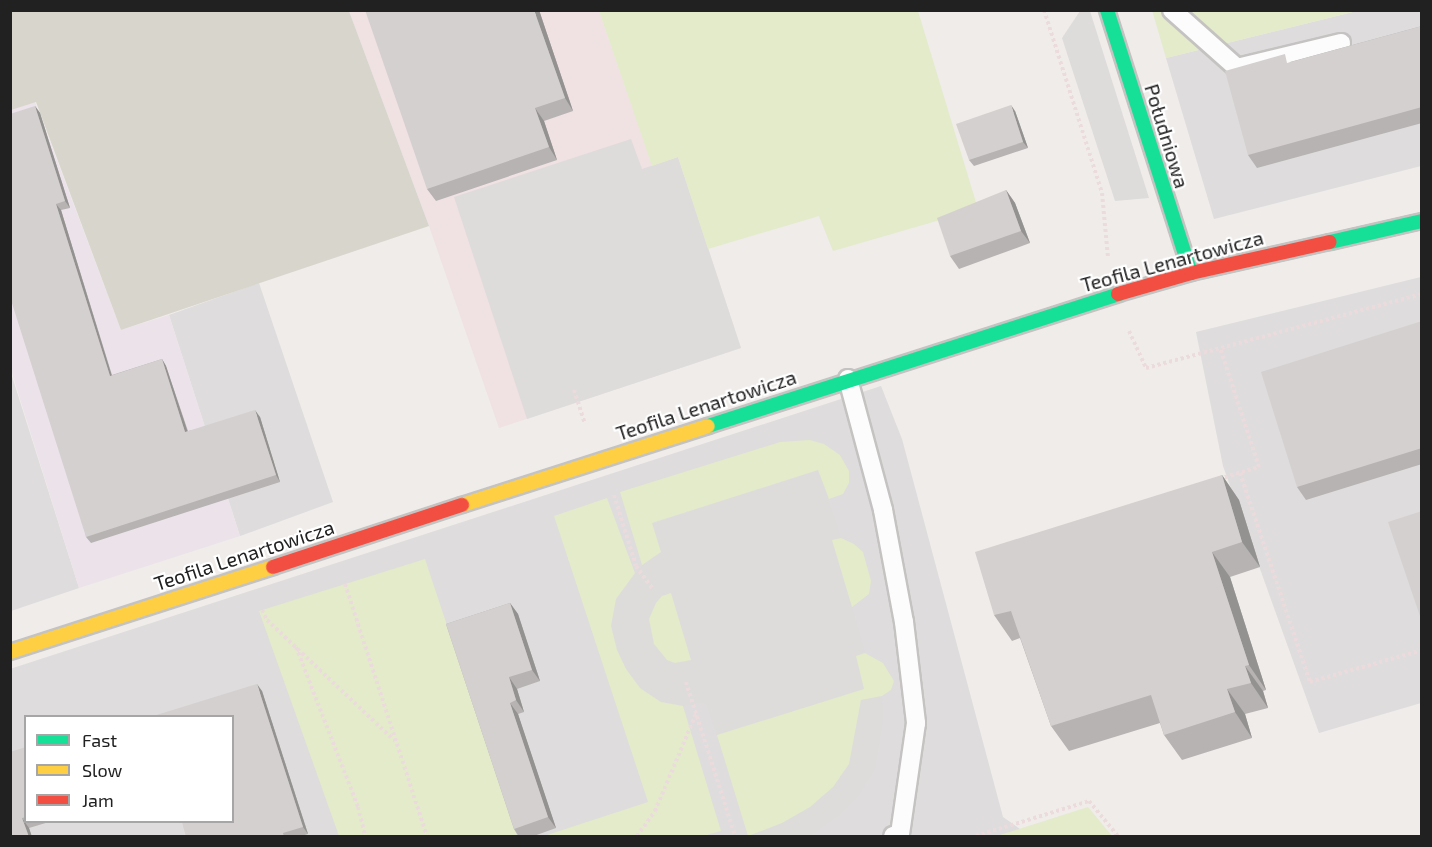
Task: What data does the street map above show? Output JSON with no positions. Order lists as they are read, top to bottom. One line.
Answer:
{"streets":{"street":["Południowa","Teofila Lenartowicza"]},"crossings":[["Południowa","Teofila Lenartowicza"]],"legend":["Fast","Slow","Jam"]}
